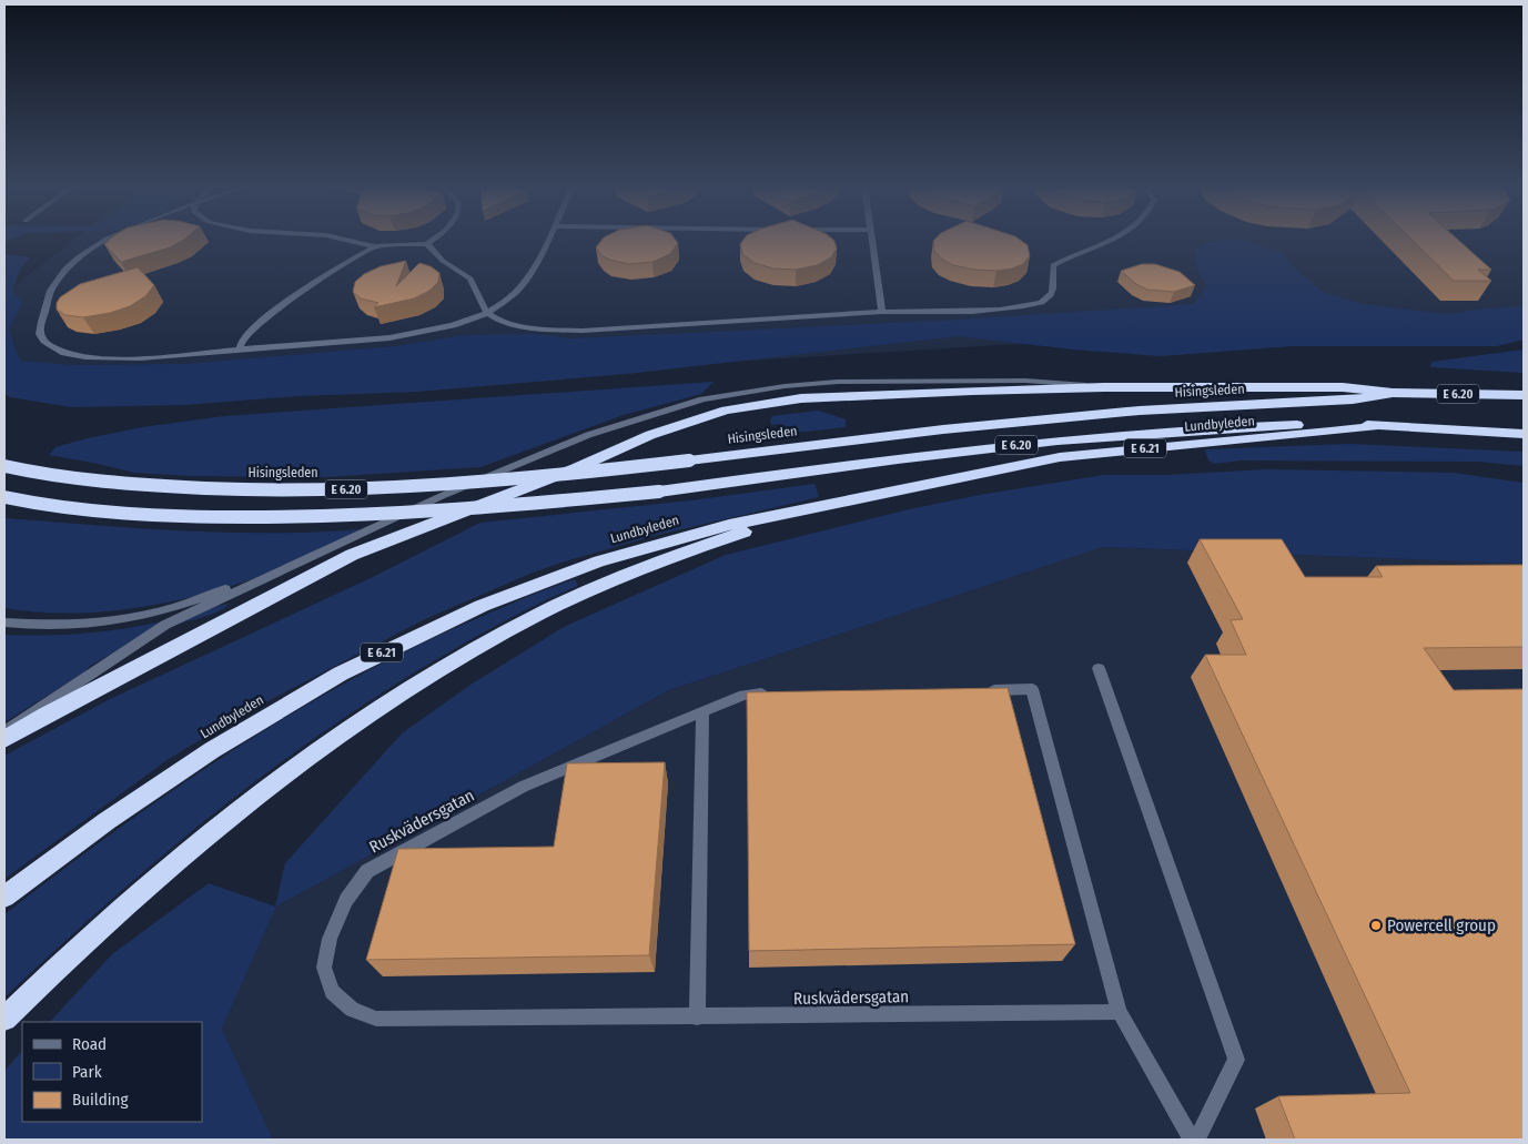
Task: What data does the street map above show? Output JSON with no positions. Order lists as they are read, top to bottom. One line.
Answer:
{"streets":{"highway":["Hisingsleden","E 6.20","Lundbyleden","E 6.21"],"street":["Ruskvädersgatan"]},"crossings":[["E 6.20","Lundbyleden"]],"places":["Powercell group"],"legend":["Road","Park","Building"]}
